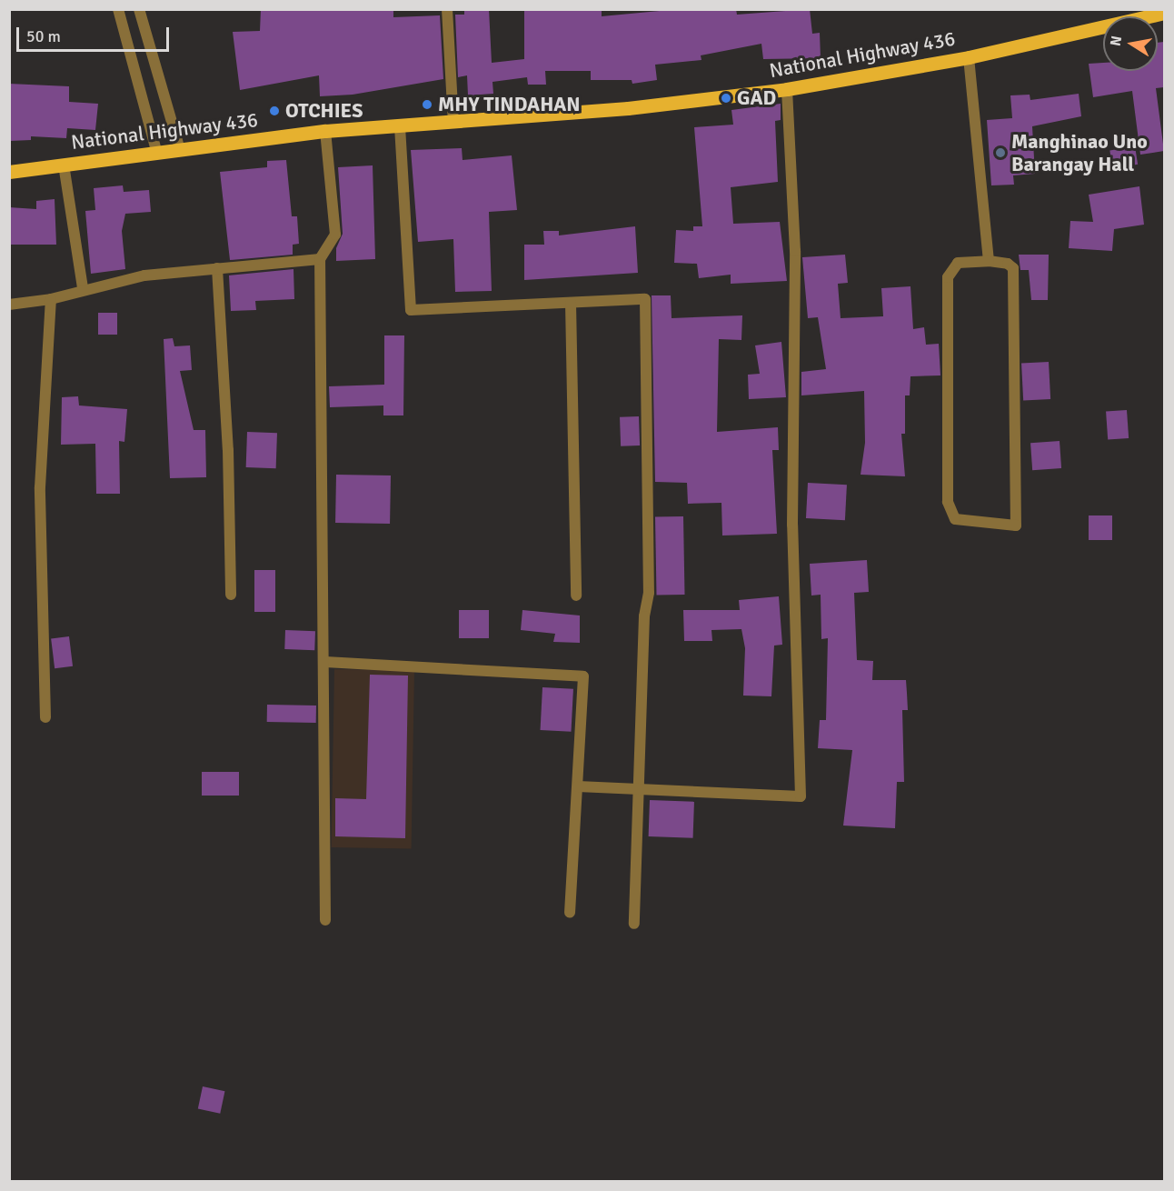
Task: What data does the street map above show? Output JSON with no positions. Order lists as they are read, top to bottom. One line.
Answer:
{"streets":{"main road":["National Highway 436"]},"places":["GAD","MHY TINDAHAN","OTCHIES","Manghinao Uno Barangay Hall"],"scale_bar":"50 m","north":"left"}
